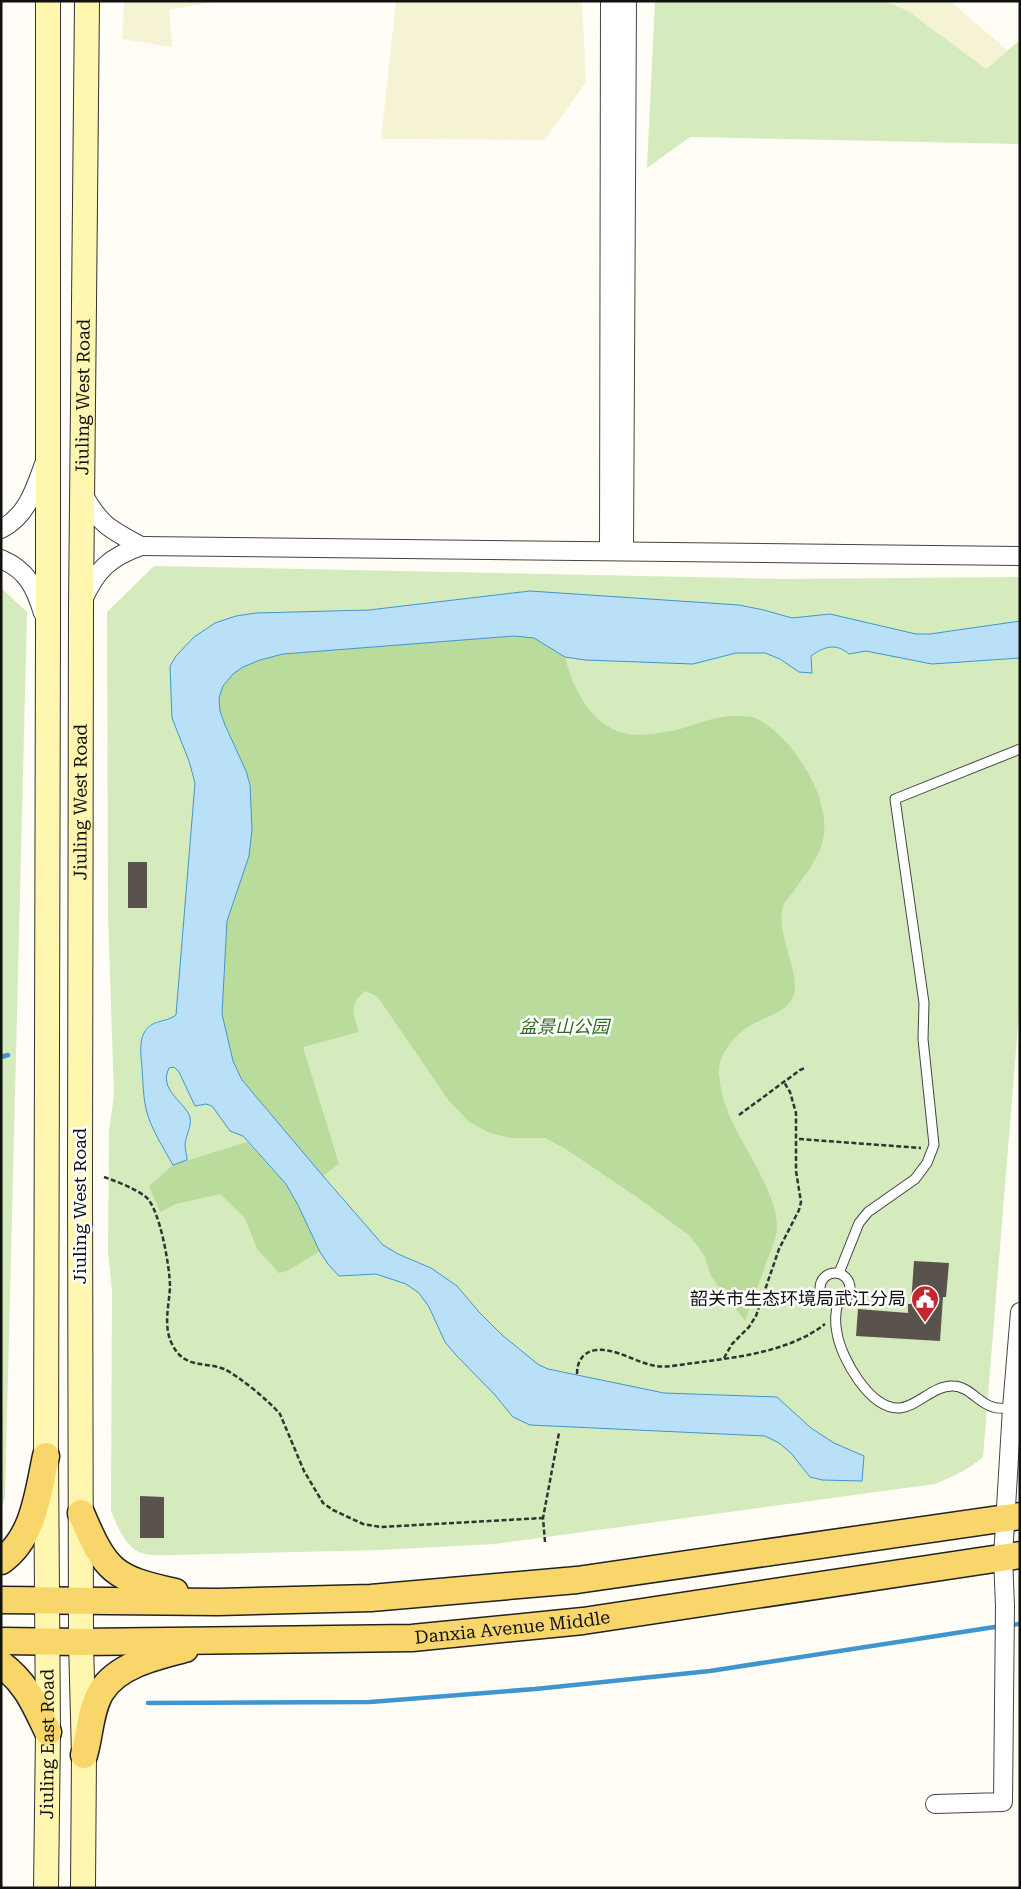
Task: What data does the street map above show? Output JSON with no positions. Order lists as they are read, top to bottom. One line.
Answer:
{"streets":{"main road":["Jiuling West Road","Danxia Avenue Middle","Jiuling East Road"]},"crossings":[["Jiuling West Road","Jiuling East Road"],["Danxia Avenue Middle","Jiuling East Road"]],"parks":["盆景山公园"],"places":{"public building":["韶关市生态环境局武江分局"]}}
